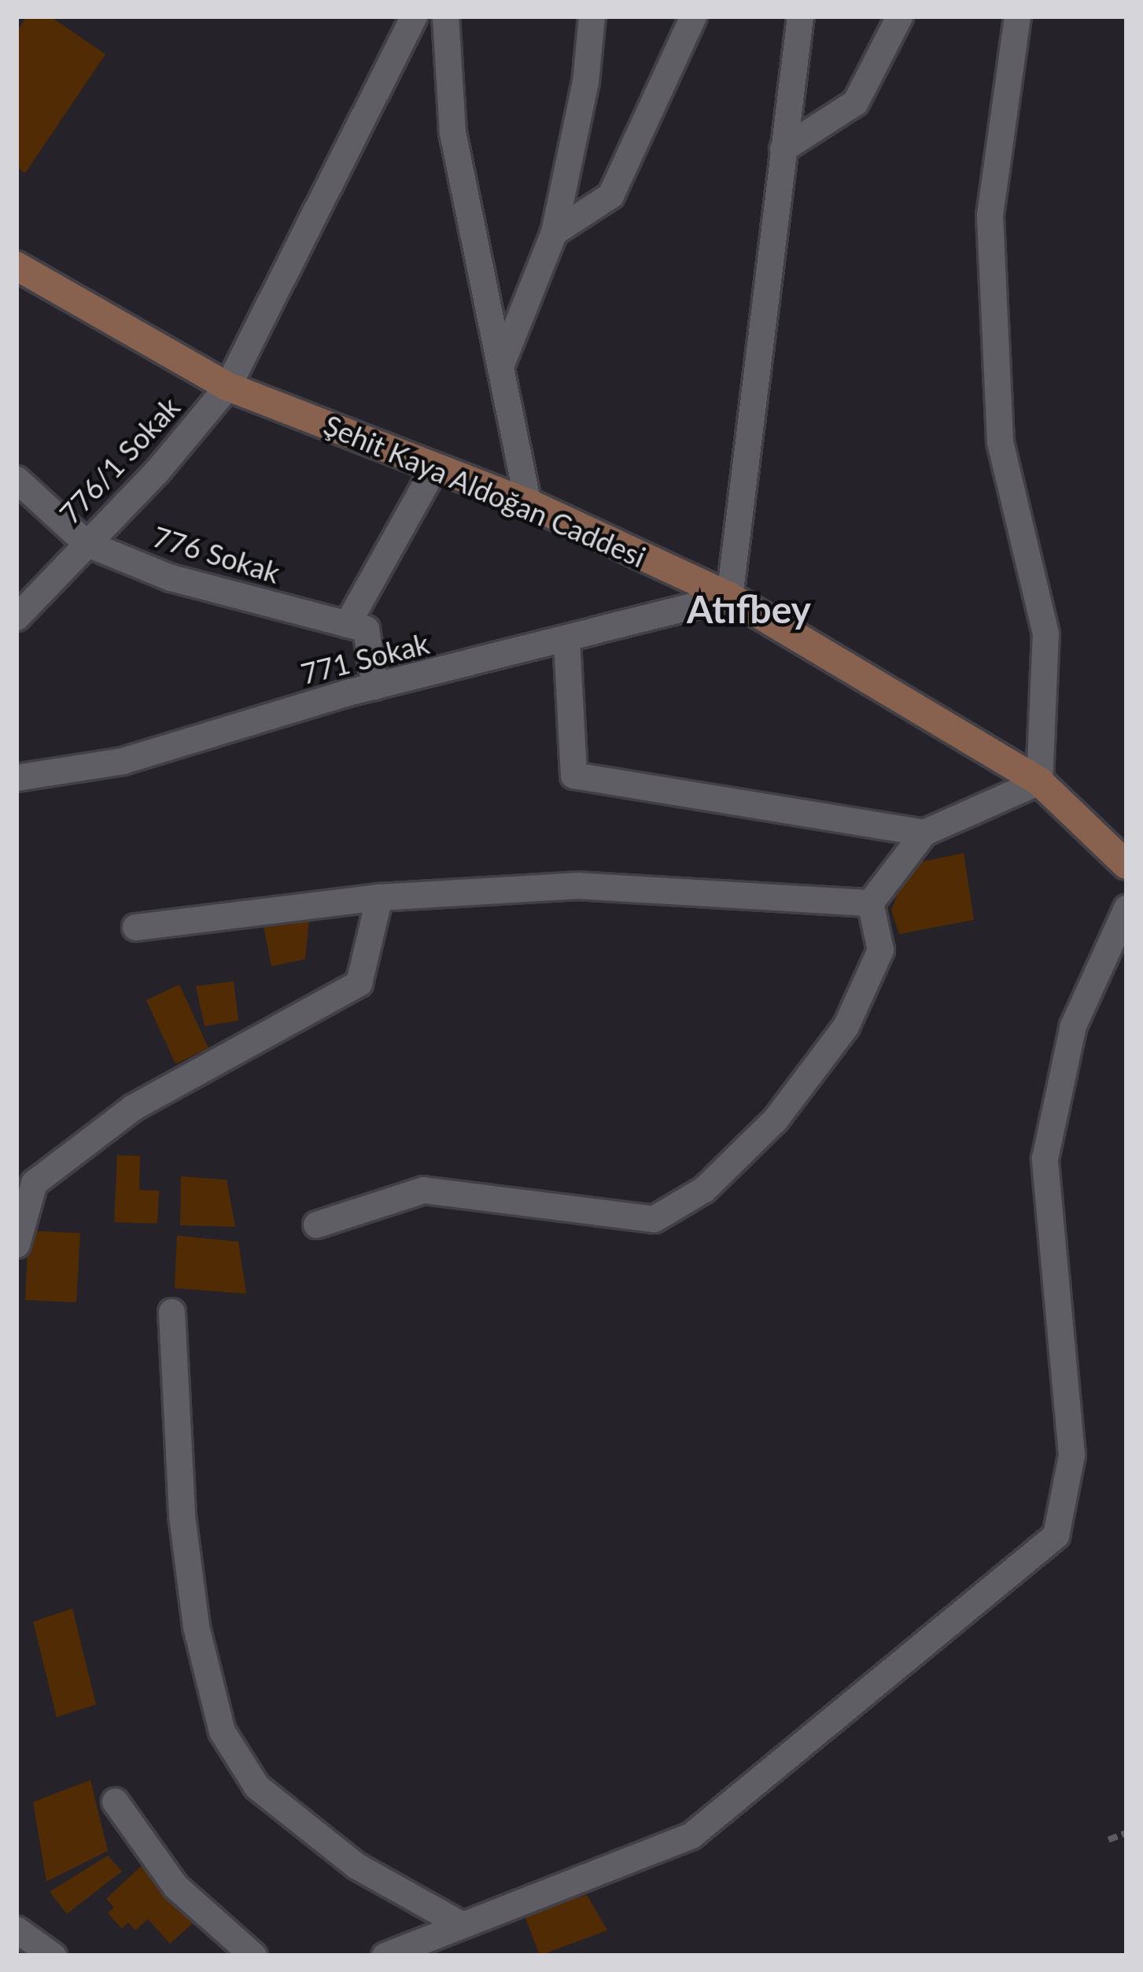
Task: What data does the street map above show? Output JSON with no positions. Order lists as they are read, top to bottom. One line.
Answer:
{"streets":{"street":["776/1 Sokak","Şehit Kaya Aldoğan Caddesi","776 Sokak","771 Sokak"]},"crossings":[["776/1 Sokak","Şehit Kaya Aldoğan Caddesi"],["776/1 Sokak","776 Sokak"],["Şehit Kaya Aldoğan Caddesi","771 Sokak"]],"districts":["Atıfbey"]}
